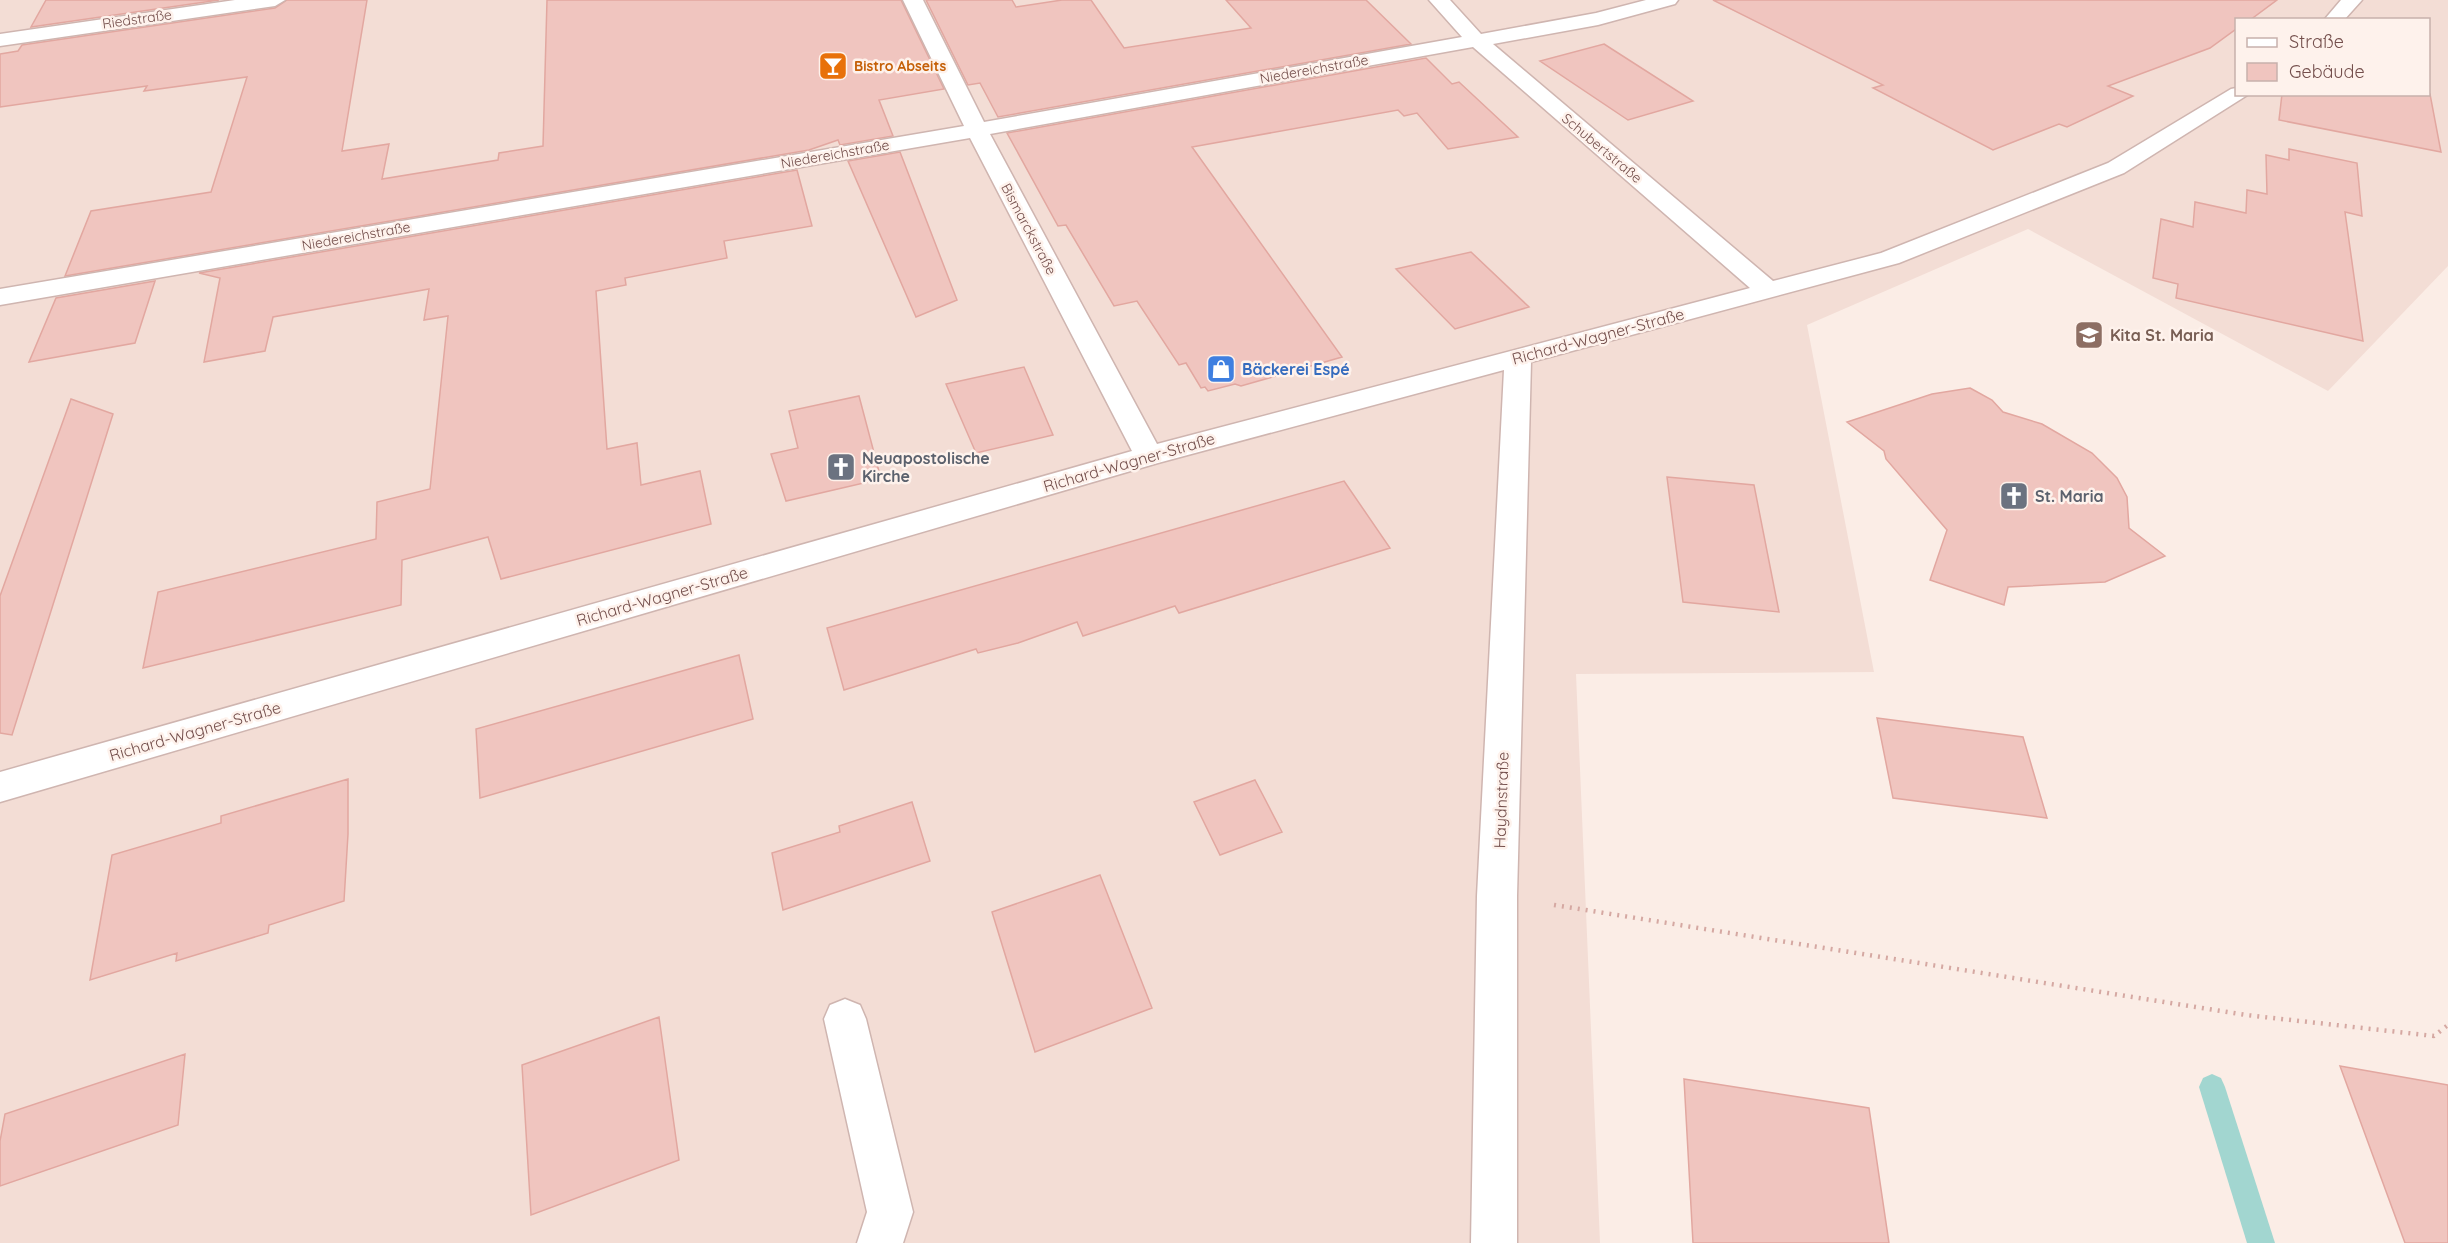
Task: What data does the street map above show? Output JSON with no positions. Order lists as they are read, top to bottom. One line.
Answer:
{"streets":{"street":["Riedstraße","Niedereichstraße","Schubertstraße","Bismarckstraße","Richard-Wagner-Straße","Haydnstraße"]},"crossings":[["Niedereichstraße","Schubertstraße"],["Niedereichstraße","Bismarckstraße"],["Schubertstraße","Richard-Wagner-Straße"],["Bismarckstraße","Richard-Wagner-Straße"],["Richard-Wagner-Straße","Haydnstraße"]],"places":{"bar":["Bistro Abseits"],"school or university":["Kita St. Maria"],"shop":["Bäckerei Espé"],"church":["Neuapostolische Kirche","St. Maria"]},"legend":["Straße","Gebäude"]}
